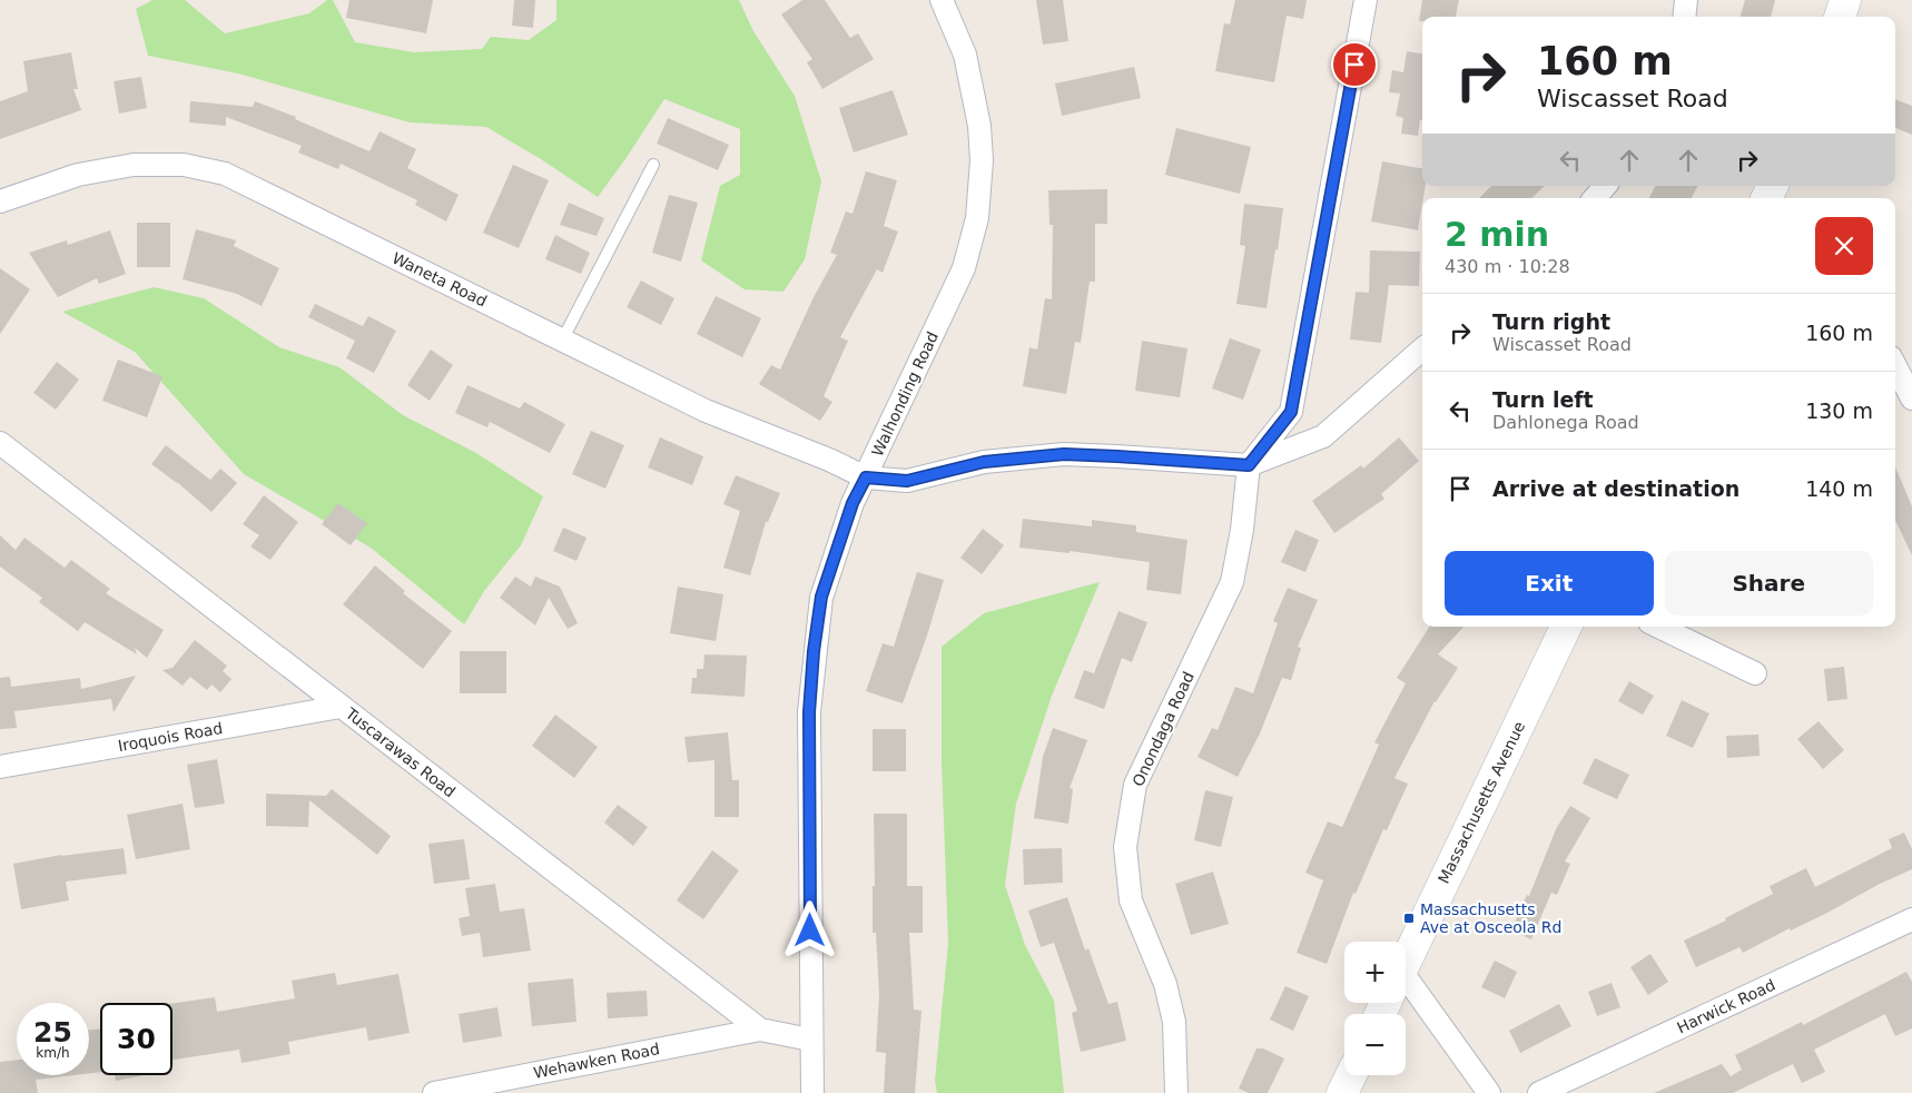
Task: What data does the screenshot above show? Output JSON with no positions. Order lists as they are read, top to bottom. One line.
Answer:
{"streets":{"main road":["Massachusetts Avenue"],"street":["Waneta Road","Walhonding Road","Onondaga Road","Iroquois Road","Tuscarawas Road","Harwick Road","Wehawken Road"]},"crossings":[["Waneta Road","Walhonding Road"],["Walhonding Road","Tuscarawas Road"],["Iroquois Road","Tuscarawas Road"],["Tuscarawas Road","Wehawken Road"]],"places":{"transit":["Massachusetts Ave at Osceola Rd"]},"page":{"turn":["160 m","Wiscasset Road"],"heading":["2 min","430 m · 10:28"],"list":[{"name":"Turn right","note":"Wiscasset Road","value":"160 m"},{"name":"Turn left","note":"Dahlonega Road","value":"130 m"},{"name":"Arrive at destination","value":"140 m"}],"buttons":["Exit","Share"],"map_buttons":["+","−"],"speed":"25 km/h","limit":"30"}}
